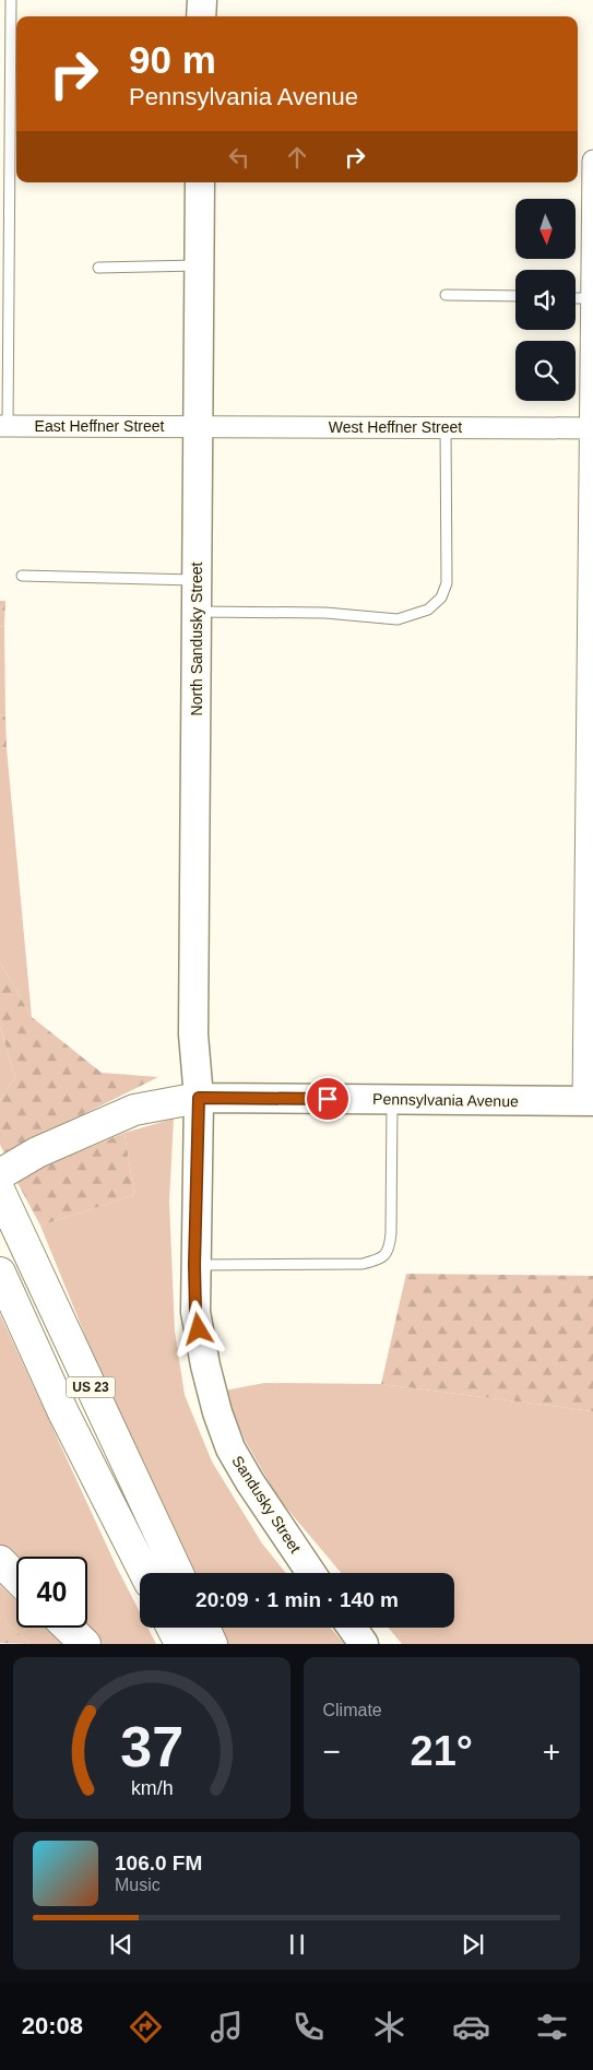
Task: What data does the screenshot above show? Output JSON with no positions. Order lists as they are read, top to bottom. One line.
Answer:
{"streets":{"highway":["US 23"],"street":["East Heffner Street","West Heffner Street","North Sandusky Street","Pennsylvania Avenue","Sandusky Street"]},"crossings":[["East Heffner Street","West Heffner Street"],["East Heffner Street","North Sandusky Street"],["West Heffner Street","North Sandusky Street"],["North Sandusky Street","Pennsylvania Avenue"],["North Sandusky Street","Sandusky Street"],["Pennsylvania Avenue","Sandusky Street"]],"north":"bottom","page":{"turn":["90 m","Pennsylvania Avenue"],"limit":"40","trip":"20:09 · 1 min · 140 m","tile":"Climate","heat":["−","21°","+"],"song":["106.0 FM","Music"],"tabs":"20:08","gauge":["37","km/h"]}}
